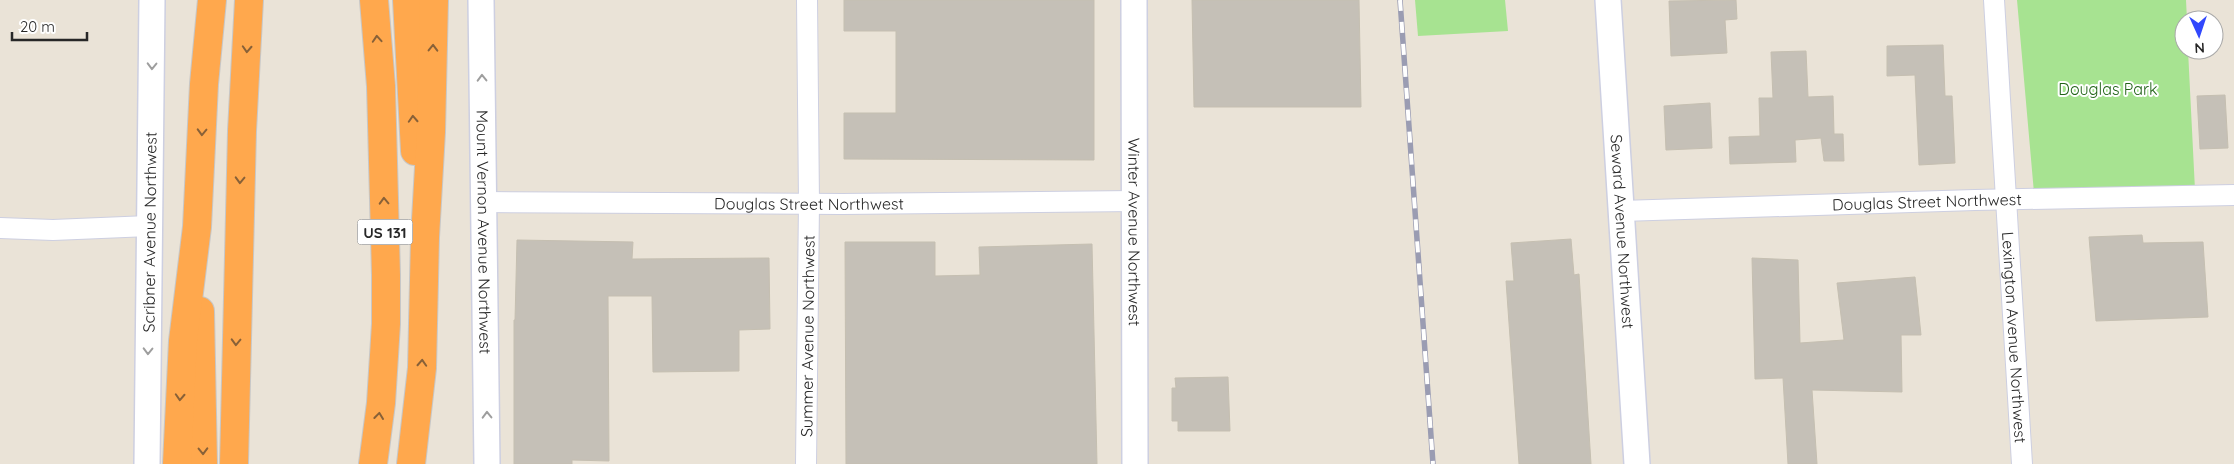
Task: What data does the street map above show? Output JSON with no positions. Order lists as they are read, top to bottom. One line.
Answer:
{"streets":{"highway":["US 131"],"street":["Douglas Street Northwest","Scribner Avenue Northwest","Mount Vernon Avenue Northwest","Winter Avenue Northwest","Seward Avenue Northwest","Summer Avenue Northwest","Lexington Avenue Northwest"]},"crossings":[["Douglas Street Northwest","Mount Vernon Avenue Northwest"],["Douglas Street Northwest","Winter Avenue Northwest"],["Douglas Street Northwest","Seward Avenue Northwest"],["Douglas Street Northwest","Summer Avenue Northwest"],["Douglas Street Northwest","Lexington Avenue Northwest"]],"one_way":["Scribner Avenue Northwest","Mount Vernon Avenue Northwest"],"parks":["Douglas Park"],"scale_bar":"20 m","north":"bottom"}
